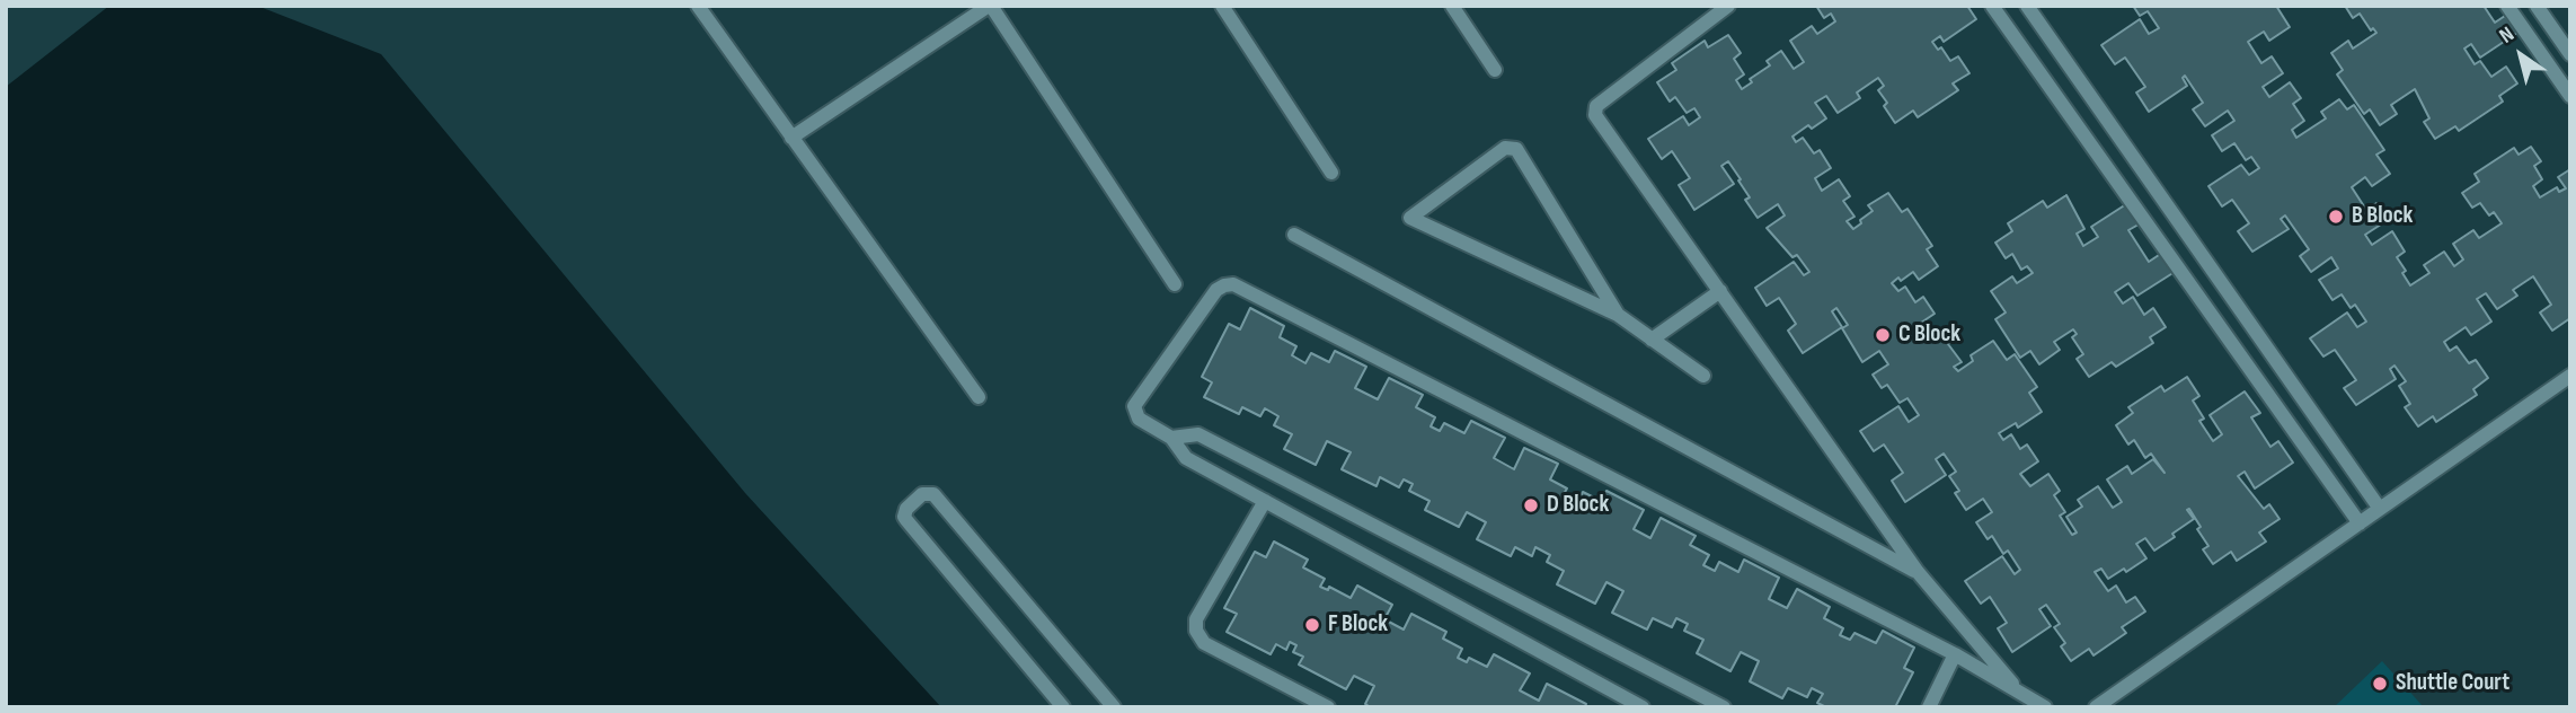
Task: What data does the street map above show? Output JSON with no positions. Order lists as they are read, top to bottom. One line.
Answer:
{"places":["B Block","C Block","D Block","F Block","Shuttle Court"],"north":"top left"}
